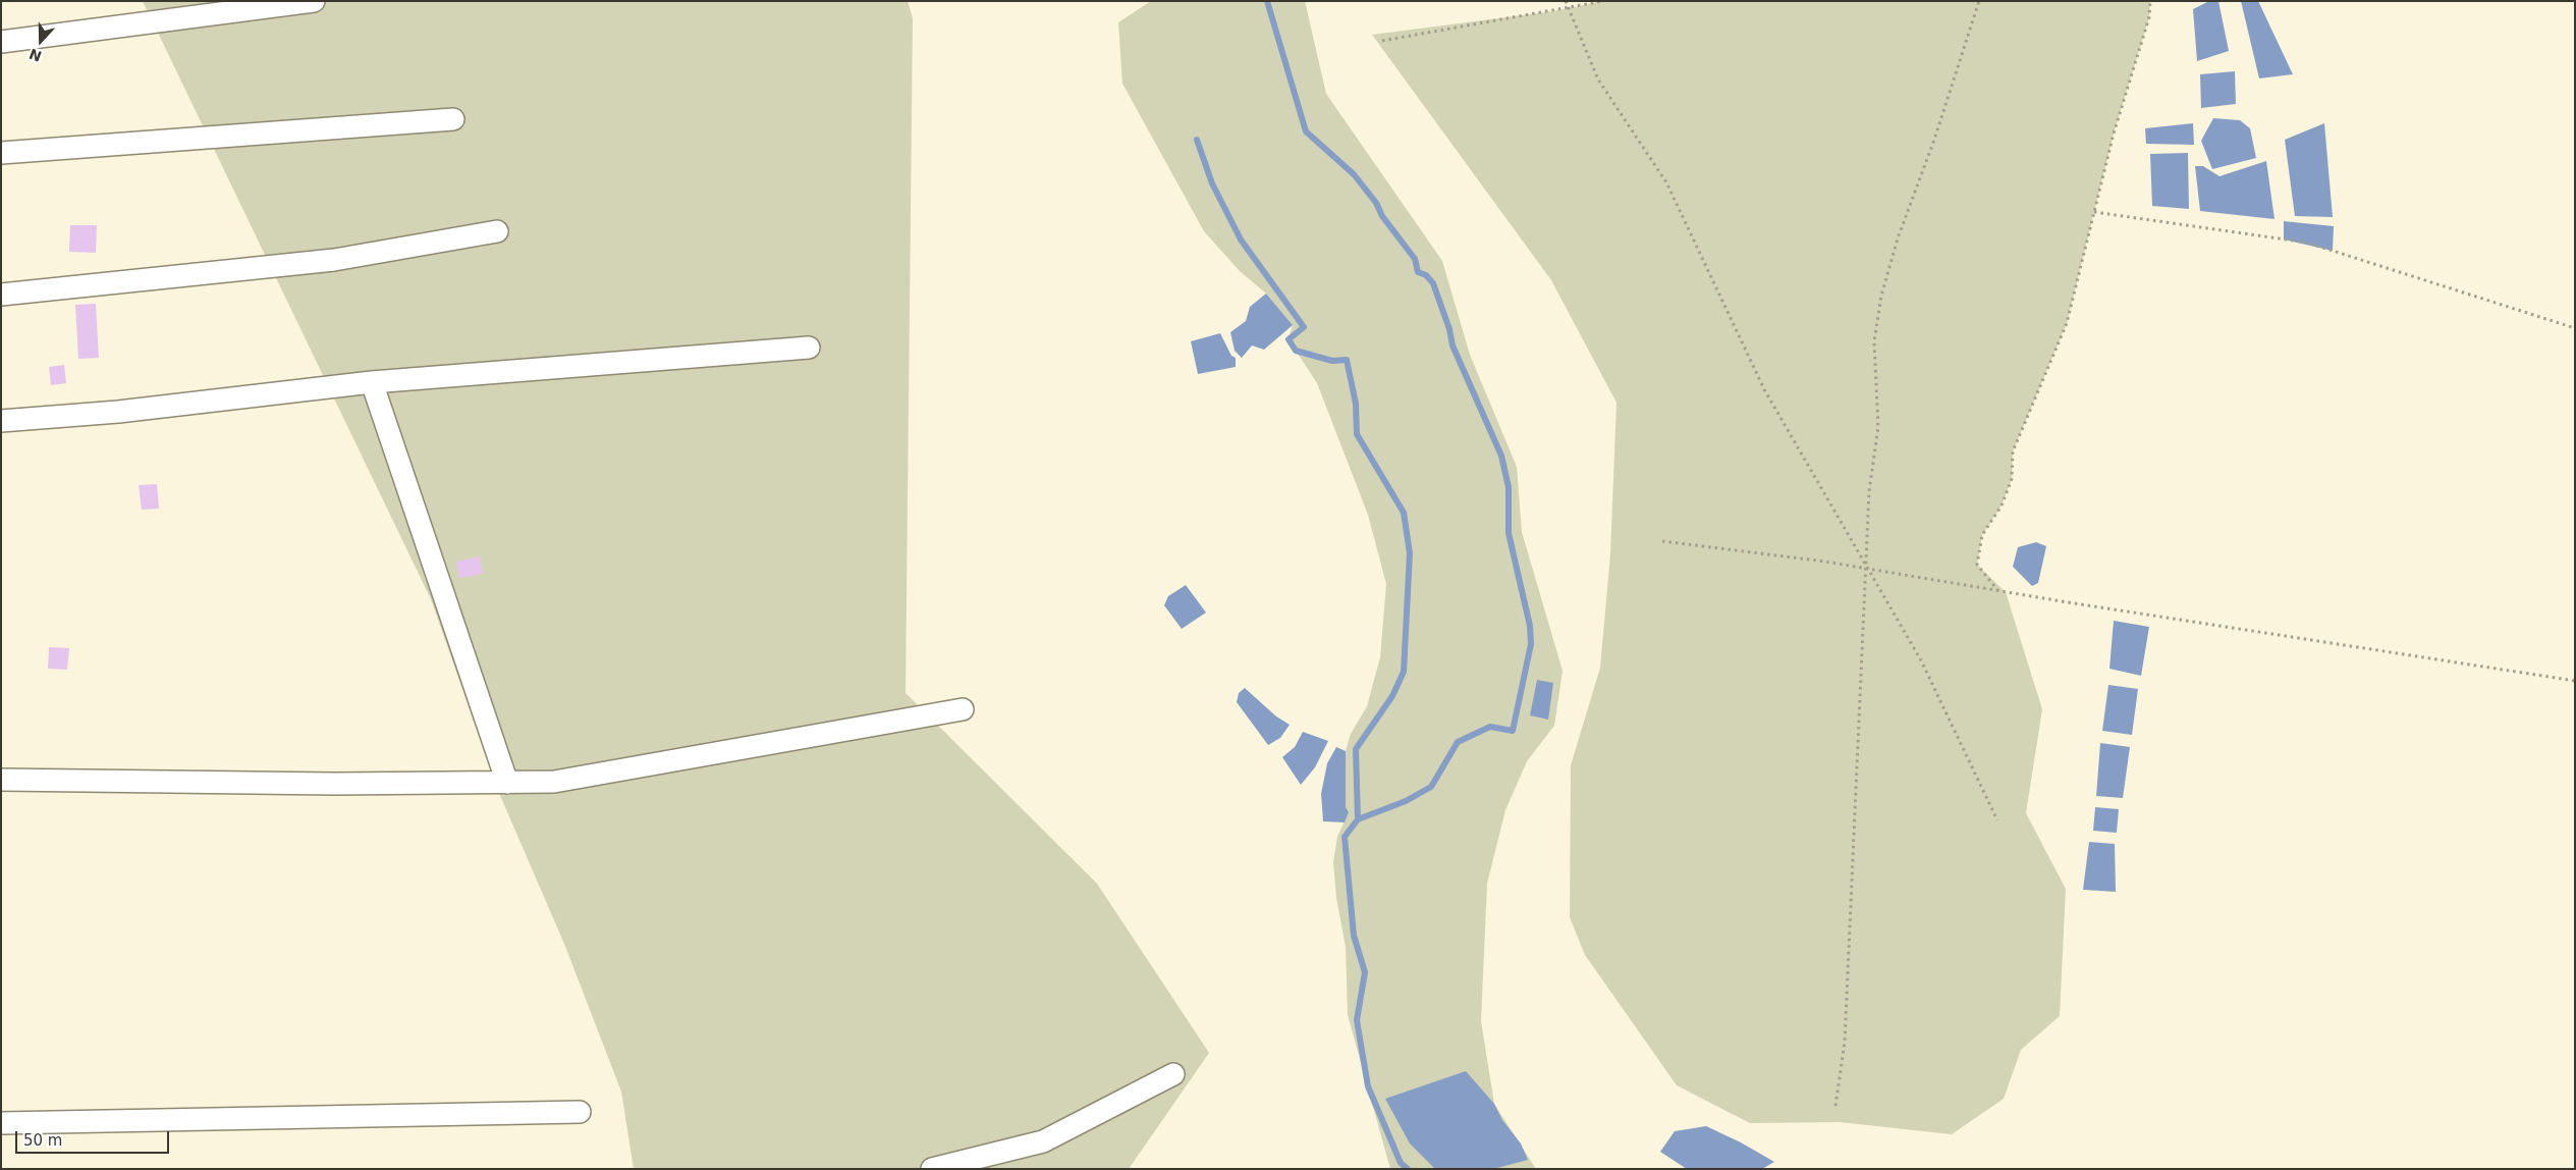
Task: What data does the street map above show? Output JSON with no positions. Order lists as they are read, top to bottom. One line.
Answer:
{"scale_bar":"50 m","north":"bottom"}
